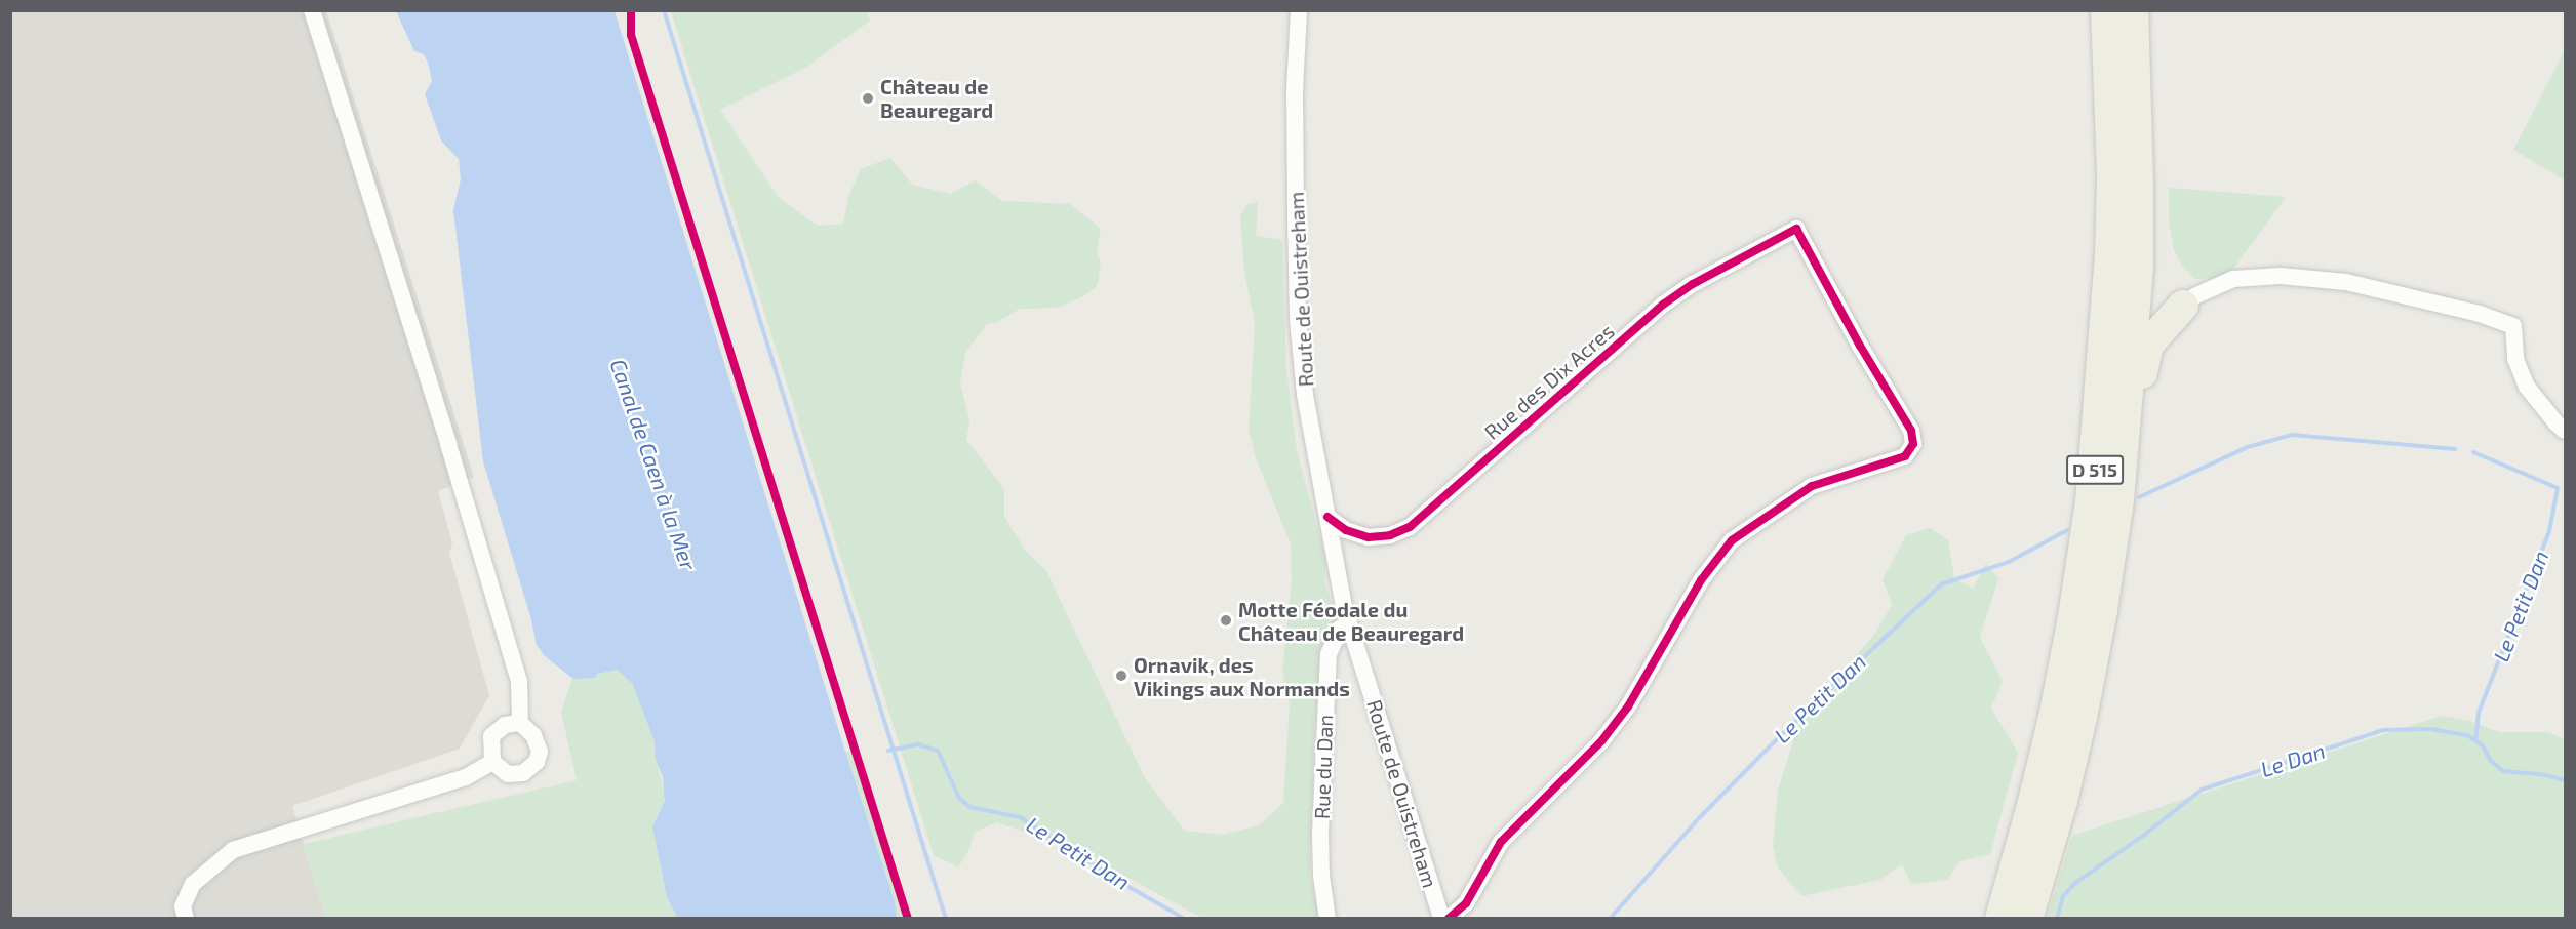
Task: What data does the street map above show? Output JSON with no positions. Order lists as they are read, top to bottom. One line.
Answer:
{"streets":{"highway":["D 515"],"street":["Route de Ouistreham","Rue des Dix Acres","Rue du Dan"]},"crossings":[["Route de Ouistreham","Rue des Dix Acres"],["Route de Ouistreham","Rue du Dan"]],"water":["Canal de Caen à la Mer","Le Petit Dan","Le Dan"],"places":["Château de Beauregard","Motte Féodale du Château de Beauregard","Ornavik, des Vikings aux Normands"]}
